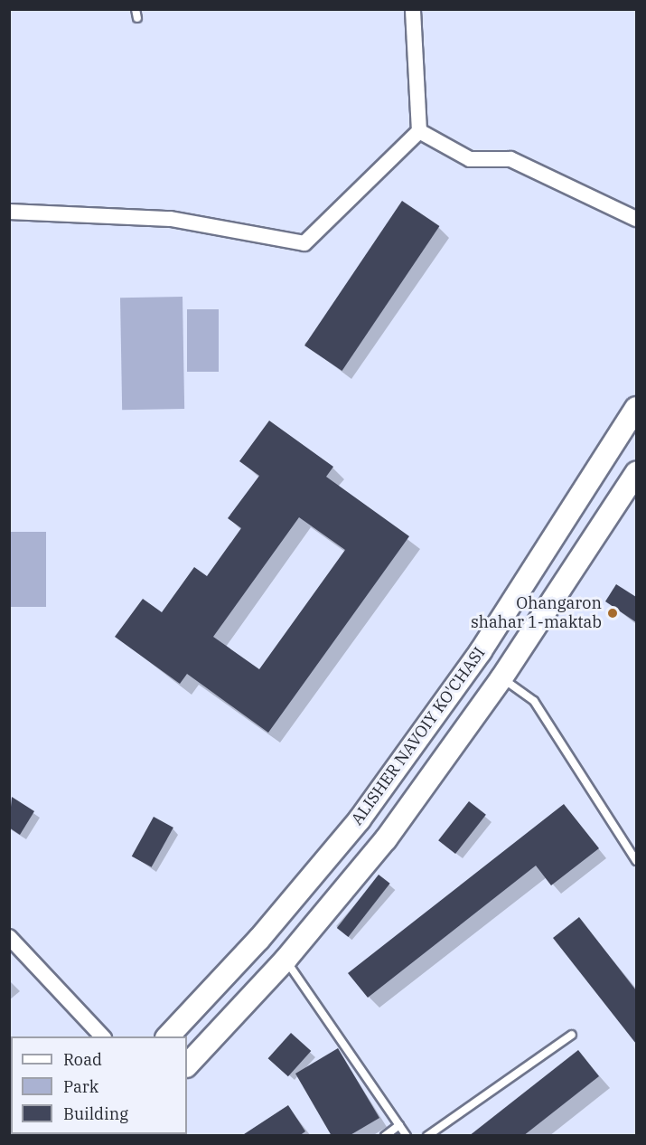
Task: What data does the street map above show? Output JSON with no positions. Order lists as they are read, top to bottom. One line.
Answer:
{"streets":{"main road":["ALISHER NAVOIY KO'CHASI"]},"places":["Ohangaron shahar 1-maktab"],"legend":["Road","Park","Building"]}
